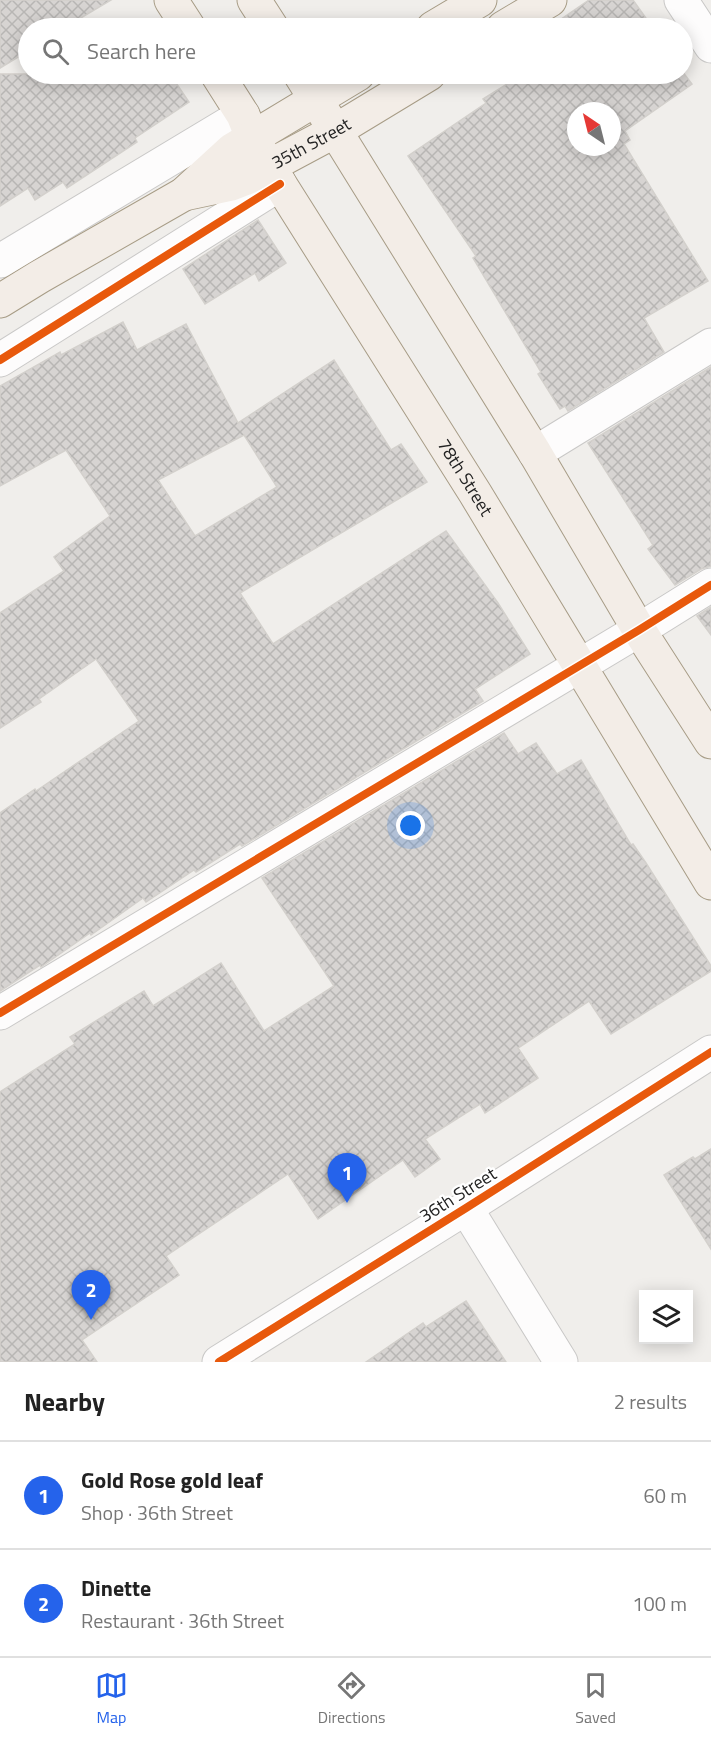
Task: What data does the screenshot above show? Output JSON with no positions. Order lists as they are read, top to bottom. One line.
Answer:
{"streets":{"main road":["35th Street","78th Street"],"street":["36th Street"]},"crossings":[["35th Street","78th Street"]],"north":"top left","page":{"search":"Search here","pins":["1","2"],"heading":["Nearby","2 results"],"list":[{"mark":"1","name":"Gold Rose gold leaf","note":"Shop · 36th Street","value":"60 m"},{"mark":"2","name":"Dinette","note":"Restaurant · 36th Street","value":"100 m"}],"nav":["Map","Directions","Saved"]}}
